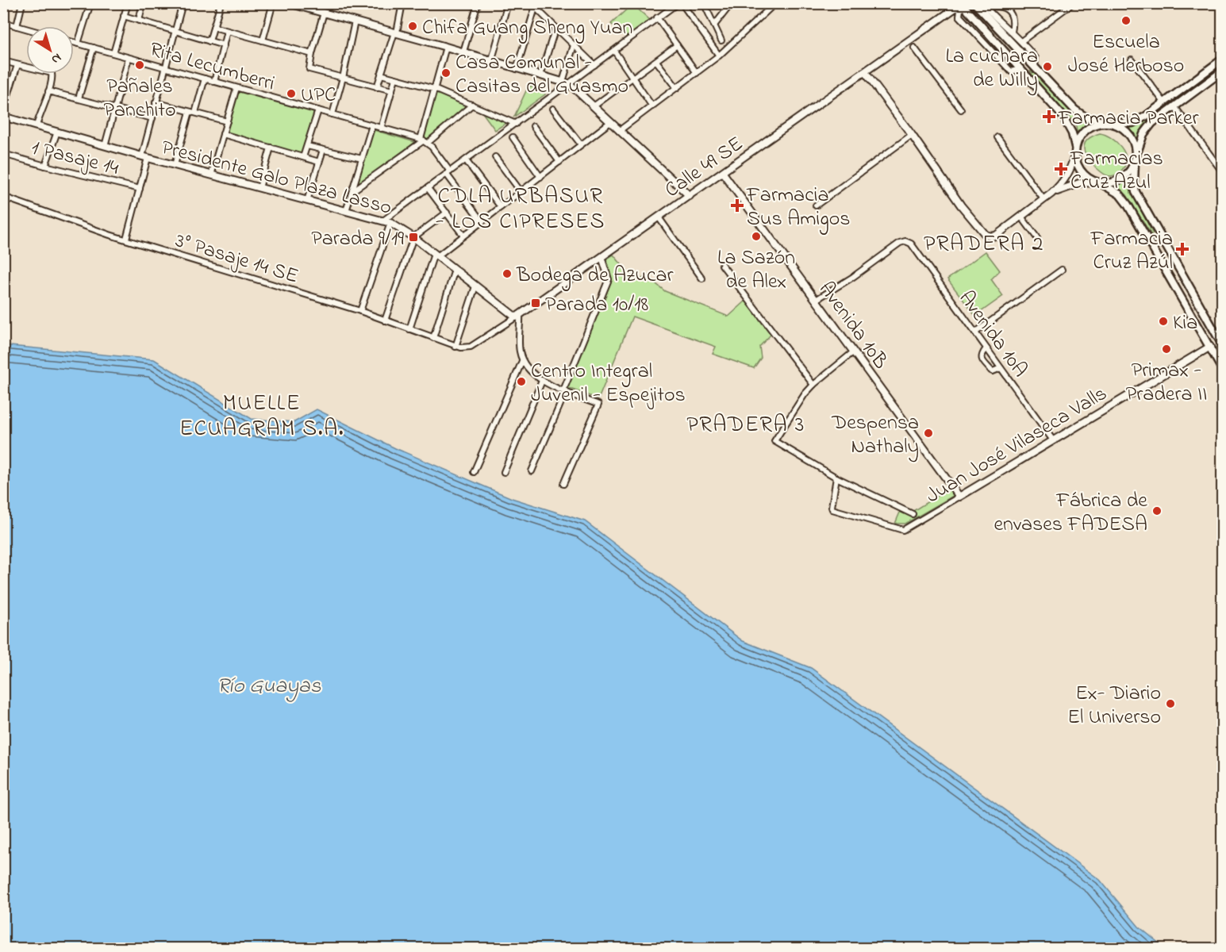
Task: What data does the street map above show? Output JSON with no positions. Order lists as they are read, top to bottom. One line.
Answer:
{"streets":{"street":["Rita Lecumberri","1 Pasaje 14","Calle 49 SE","Presidente Galo Plaza Lasso","3° Pasaje 14 SE","Avenida 10B","Avenida 10A","Juan José Vilaseca Valls"]},"crossings":[["Calle 49 SE","Presidente Galo Plaza Lasso"],["Calle 49 SE","3° Pasaje 14 SE"],["Calle 49 SE","Avenida 10B"],["Avenida 10B","Avenida 10A"],["Avenida 10B","Juan José Vilaseca Valls"],["Avenida 10A","Juan José Vilaseca Valls"]],"districts":["CDLA URBASUR - LOS CIPRESES","PRADERA 2","MUELLE ECUAGRAM S.A.","PRADERA 3"],"water":["Río Guayas"],"places":{"other":["Escuela José Herboso","Chifa Guang Sheng Yuan","Pañales Panchito","La cuchara de Willy","Casa Comunal - Casitas del Guasmo","UPC","La Sazón de Alex","Bodega de Azucar","Kia","Primax - Pradera II","Centro Integral Juvenil - Espejitos","Despensa Nathaly","Fábrica de envases FADESA","Ex- Diario El Universo"],"health":["Farmacia Parker","Farmacias Cruz Azul","Farmacia Sus Amigos","Farmacia Cruz Azúl"],"transit":["Parada 9/19","Parada 10/18"]},"north":"bottom right"}
